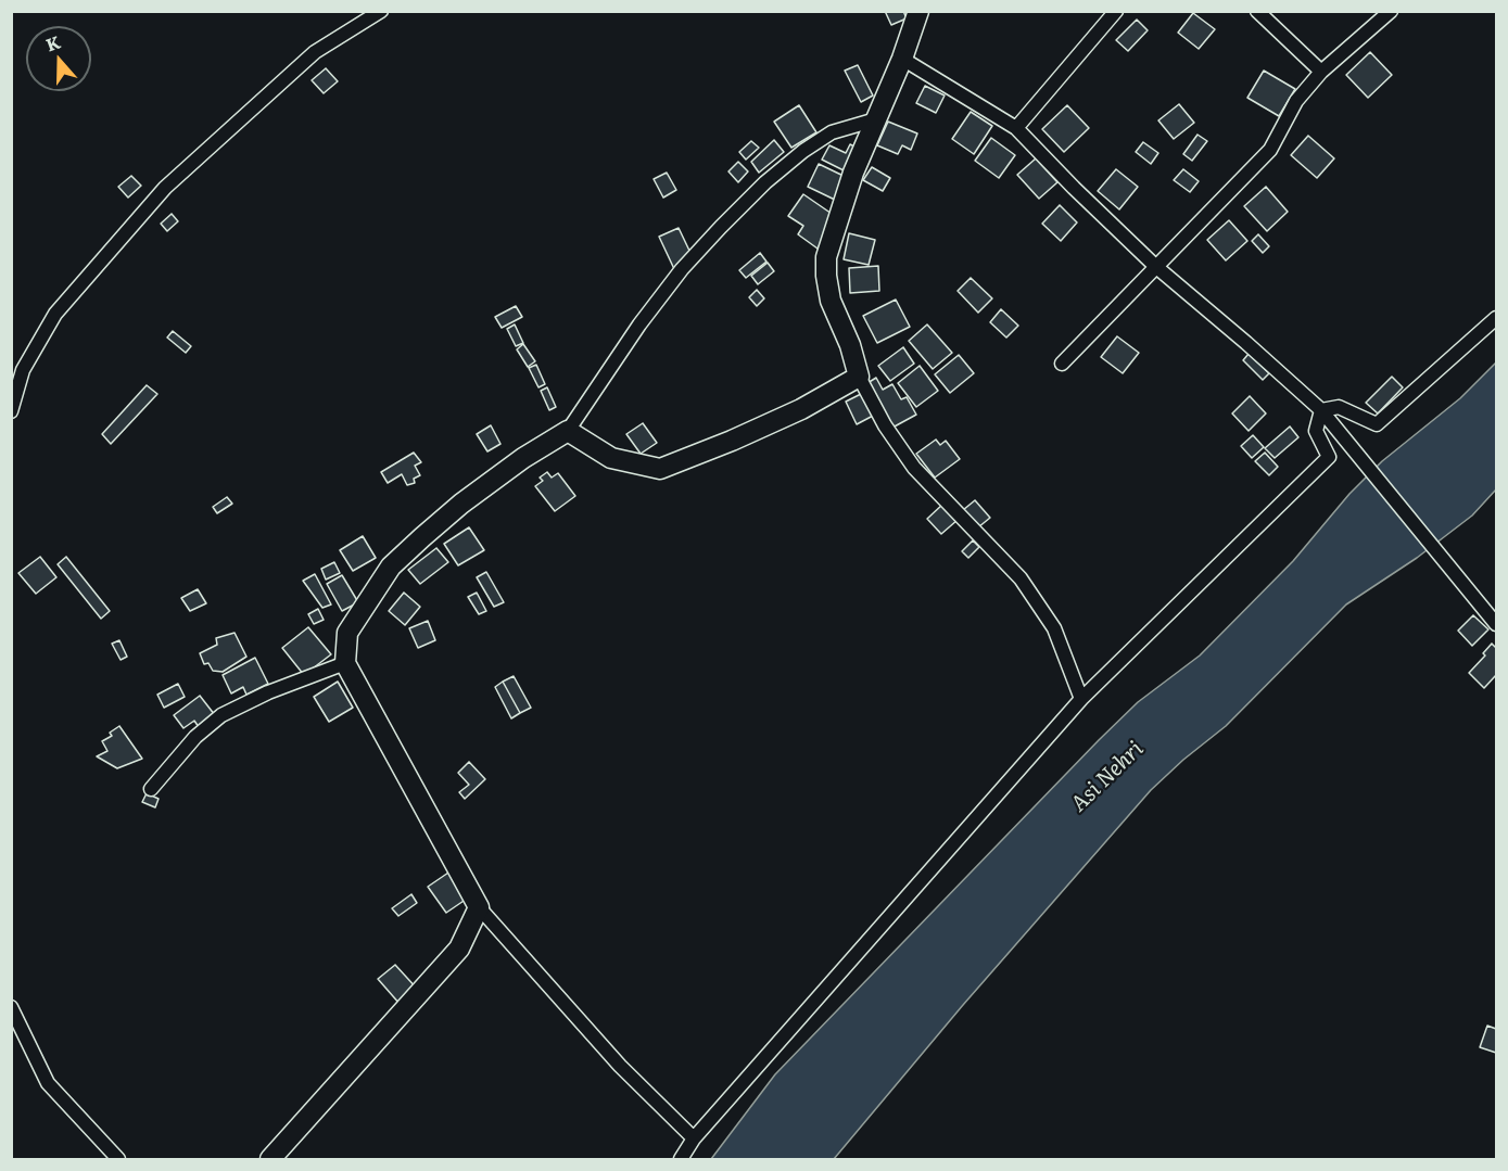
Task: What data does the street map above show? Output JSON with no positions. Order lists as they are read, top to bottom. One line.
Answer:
{"water":["Asi Nehri"],"north":"top"}
